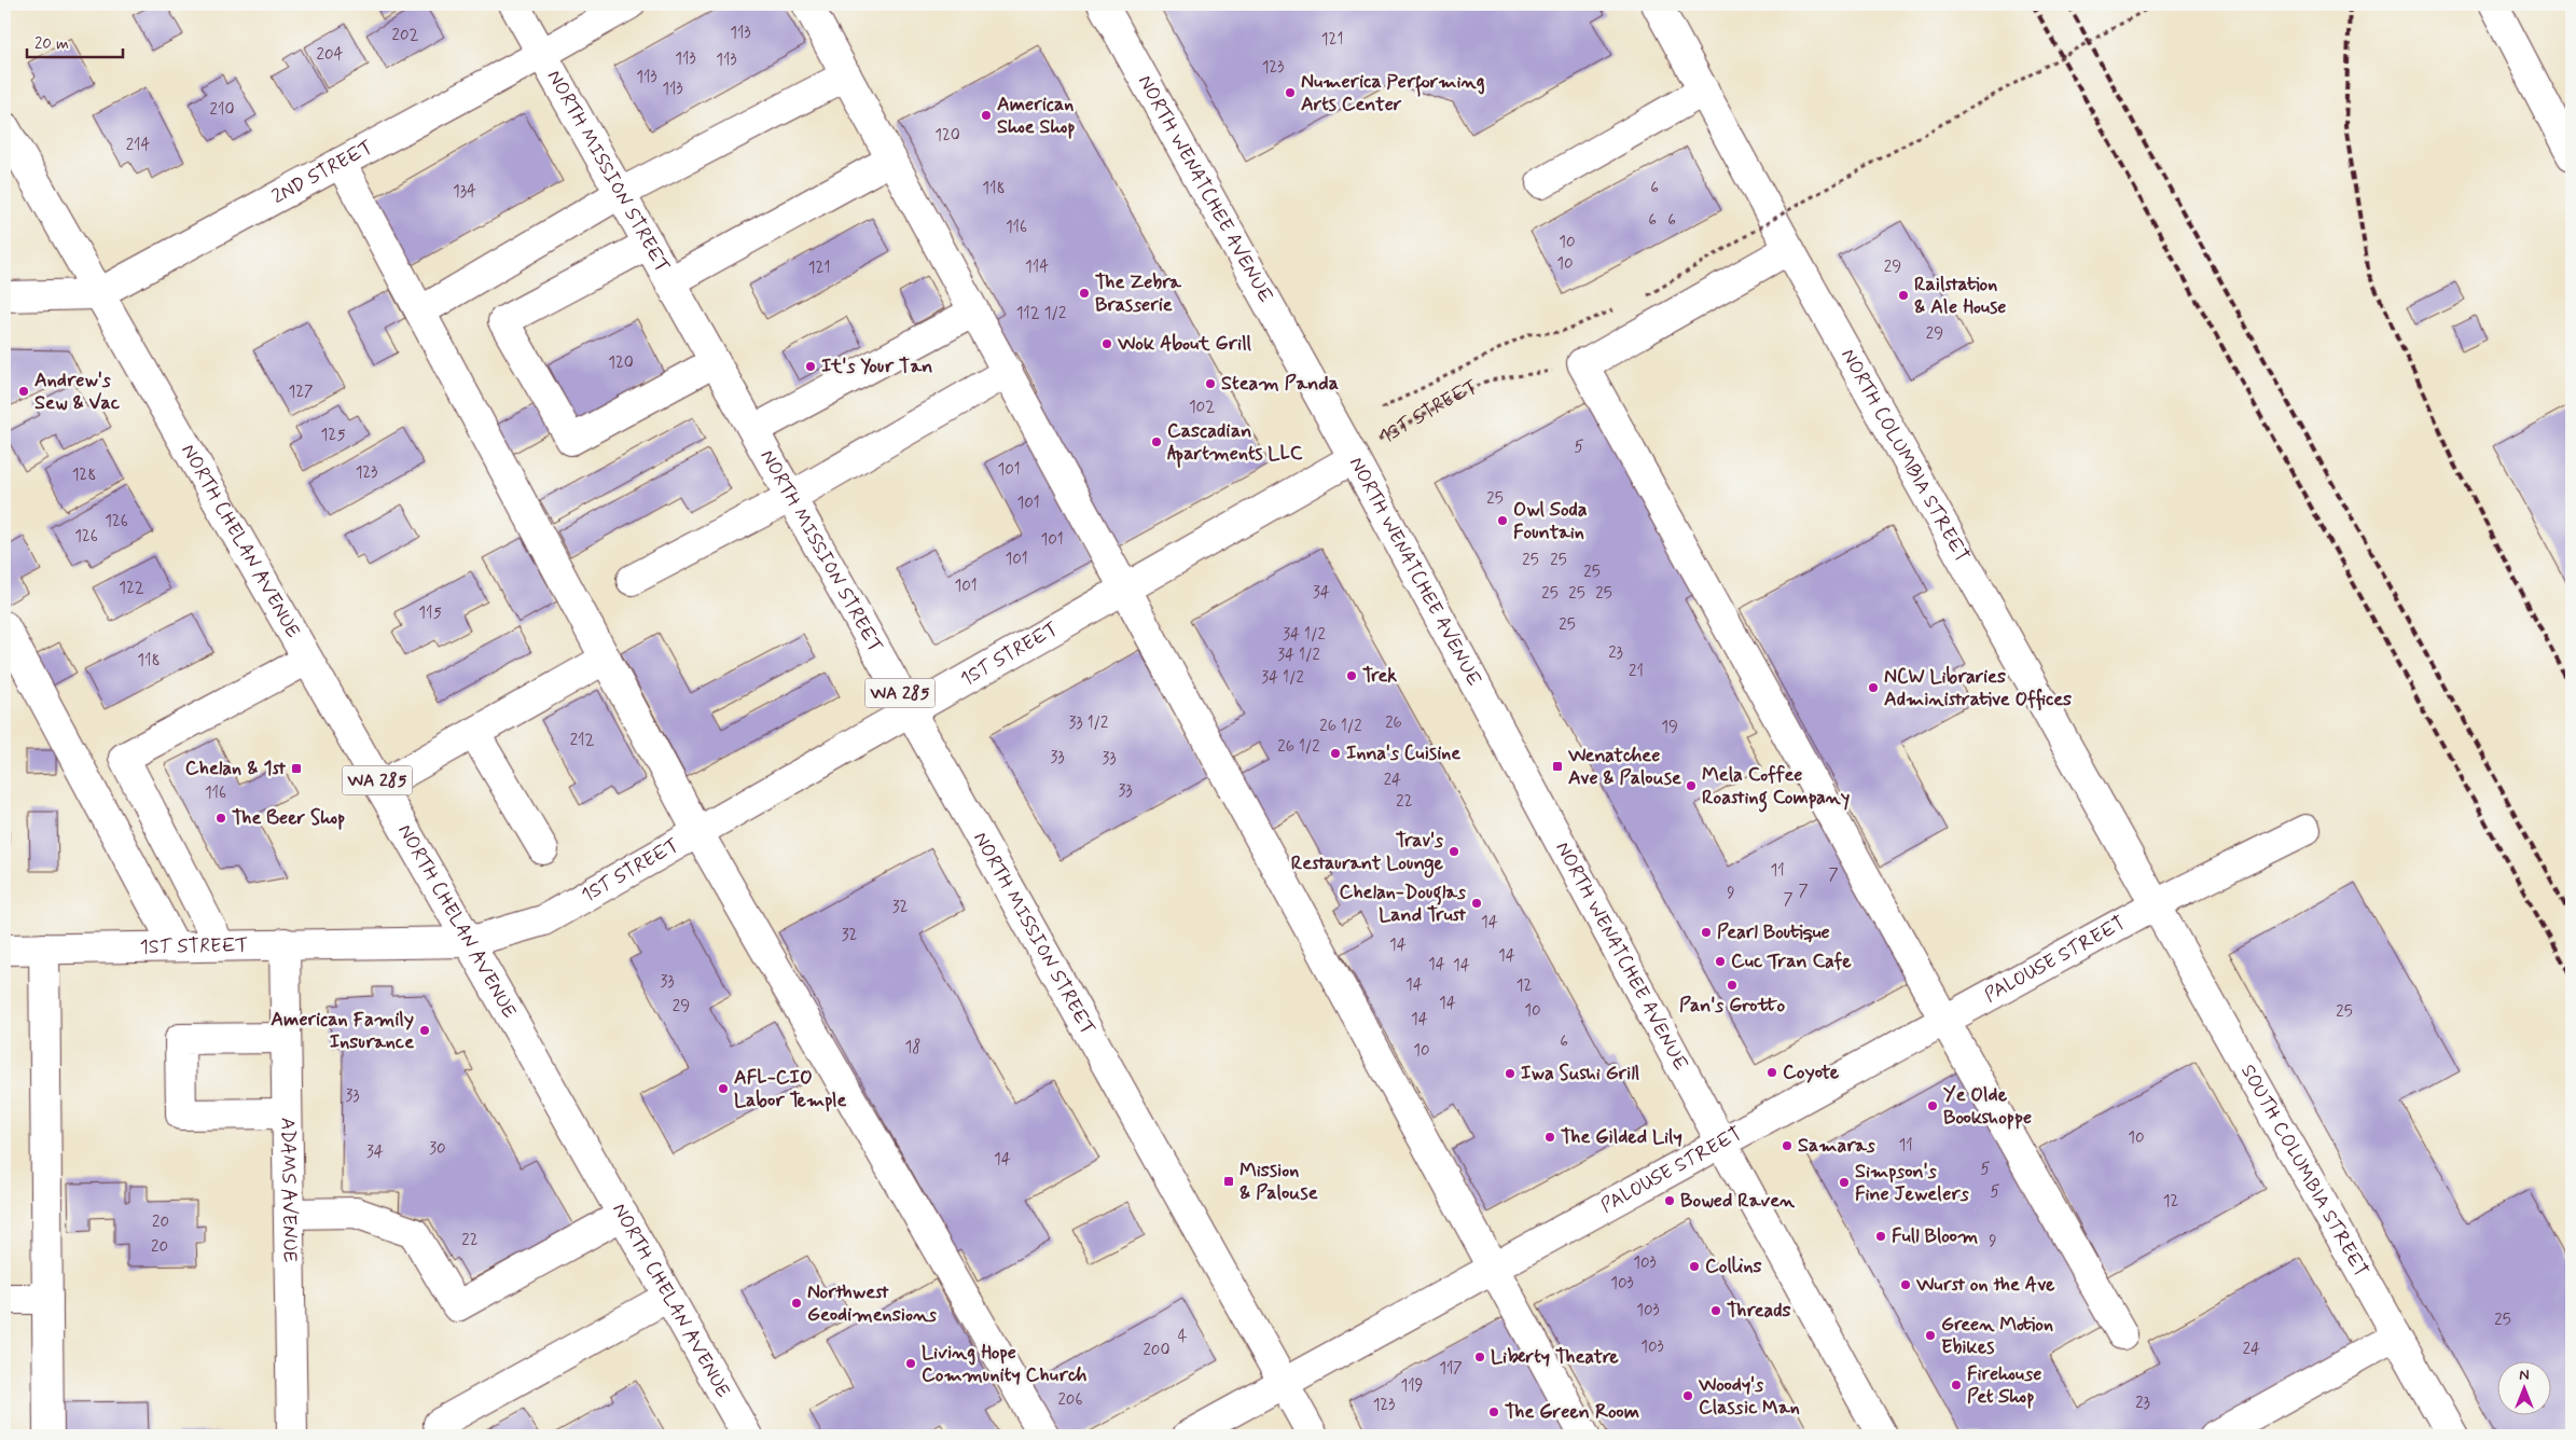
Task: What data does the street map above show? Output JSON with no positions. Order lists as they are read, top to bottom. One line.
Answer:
{"streets":{"street":["NORTH MISSION STREET","2ND STREET","NORTH WENATCHEE AVENUE","1ST STREET","NORTH COLUMBIA STREET","NORTH CHELAN AVENUE","WA 285","PALOUSE STREET","SOUTH COLUMBIA STREET","ADAMS AVENUE"]},"crossings":[["NORTH MISSION STREET","2ND STREET"],["NORTH MISSION STREET","1ST STREET"],["NORTH MISSION STREET","WA 285"],["NORTH MISSION STREET","PALOUSE STREET"],["2ND STREET","NORTH CHELAN AVENUE"],["NORTH WENATCHEE AVENUE","1ST STREET"],["NORTH WENATCHEE AVENUE","PALOUSE STREET"],["1ST STREET","NORTH CHELAN AVENUE"],["1ST STREET","ADAMS AVENUE"],["NORTH COLUMBIA STREET","PALOUSE STREET"],["NORTH COLUMBIA STREET","SOUTH COLUMBIA STREET"],["WA 285","PALOUSE STREET"],["PALOUSE STREET","SOUTH COLUMBIA STREET"]],"places":{"other":["Numerica Performing Arts Center","American Shoe Shop","The Zebra Brasserie","Railstation & Ale House","Wok About Grill","It's Your Tan","Steam Panda","Andrew's Sew & Vac","Cascadian Apartments LLC","Owl Soda Fountain","Trek","NCW Libraries Administrative Offices","Inna's Cuisine","Mela Coffee Roasting Company","The Beer Shop","Trav's Restaurant Lounge","Chelan-Douglas Land Trust","Pearl Boutique","Cuc Tran Cafe","Pan's Grotto","American Family Insurance","Coyote","Iwa Sushi Grill","AFL-CIO Labor Temple","Ye Olde Bookshoppe","The Gilded Lily","Samaras","Simpson's Fine Jewelers","Bowed Raven","Full Bloom","Collins","Wurst on the Ave","Northwest Geodimensions","Threads","Green Motion Ebikes","Liberty Theatre","Living Hope Community Church","Firehouse Pet Shop","Woody's Classic Man","The Green Room"],"transit":["Wenatchee Ave & Palouse","Chelan & 1st","Mission & Palouse"]},"house_numbers":["113","202","121","204","113","113","123","113","113","210","120","214","118","6","134","6","6","116","10","10","114","29","121","112 1/2","29","120","127","102","125","5","101","123","128","25","101","126","126","101","101","25","25","25","101","122","34","25","25","25","115","25","34 1/2","23","34 1/2","118","21","34 1/2","33 1/2","26","26 1/2","19","212","26 1/2","33","33","24","33","116","22","11","7","7","9","7","32","14","32","14","14","14","14","33","14","12","14","29","10","25","14","6","18","10","33","10","11","30","34","14","5","5","12","20","22","9","20","103","103","103","25","4","103","24","200","117","119","206","23","123"],"scale_bar":"20 m","north":"top"}
